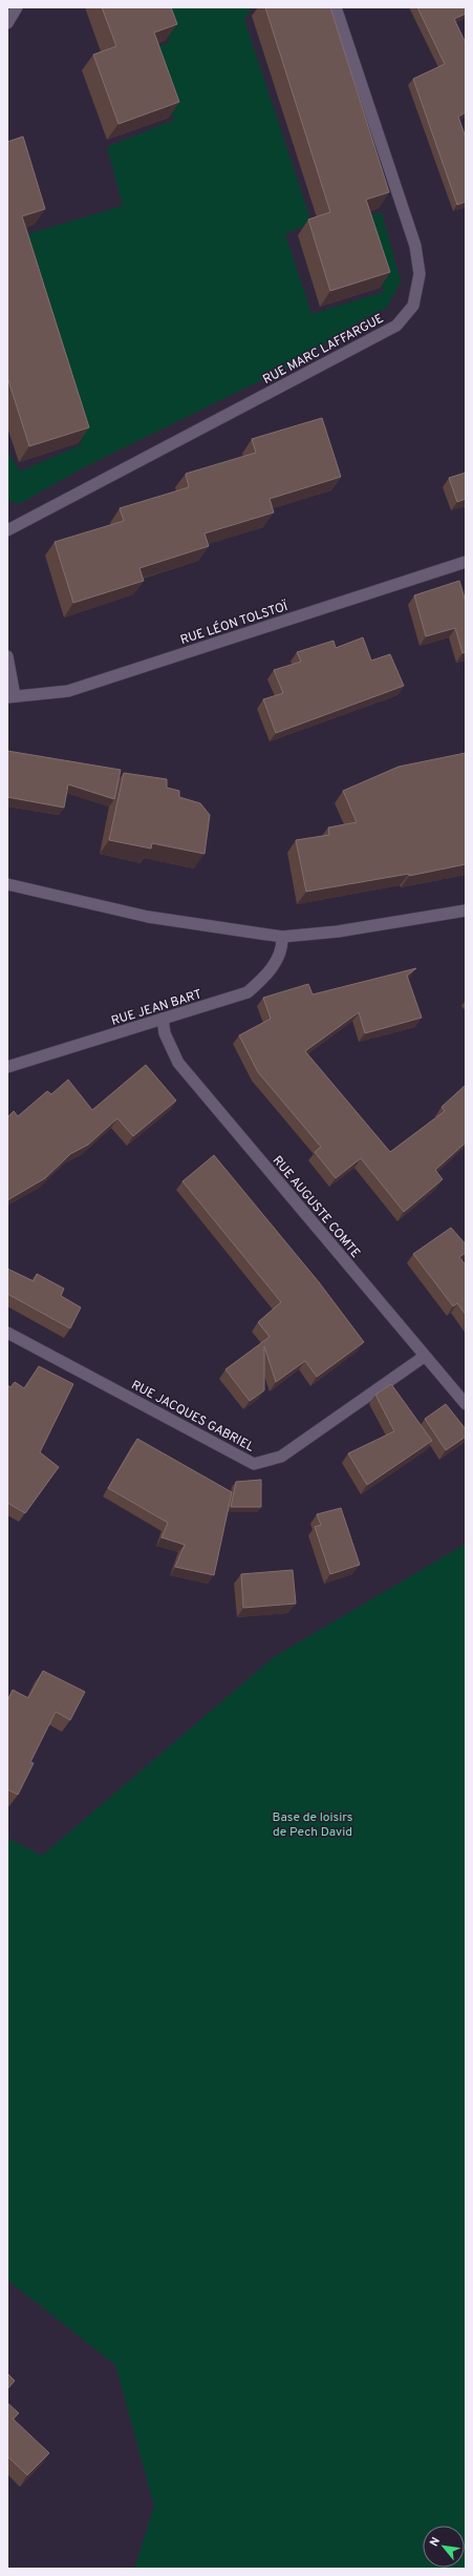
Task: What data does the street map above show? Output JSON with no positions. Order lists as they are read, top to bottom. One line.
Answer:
{"streets":{"street":["RUE MARC LAFFARGUE","RUE LÉON TOLSTOÏ","RUE JEAN BART","RUE AUGUSTE COMTE","RUE JACQUES GABRIEL"]},"crossings":[["RUE JEAN BART","RUE AUGUSTE COMTE"],["RUE AUGUSTE COMTE","RUE JACQUES GABRIEL"]],"parks":["Base de loisirs de Pech David"],"north":"top left"}
